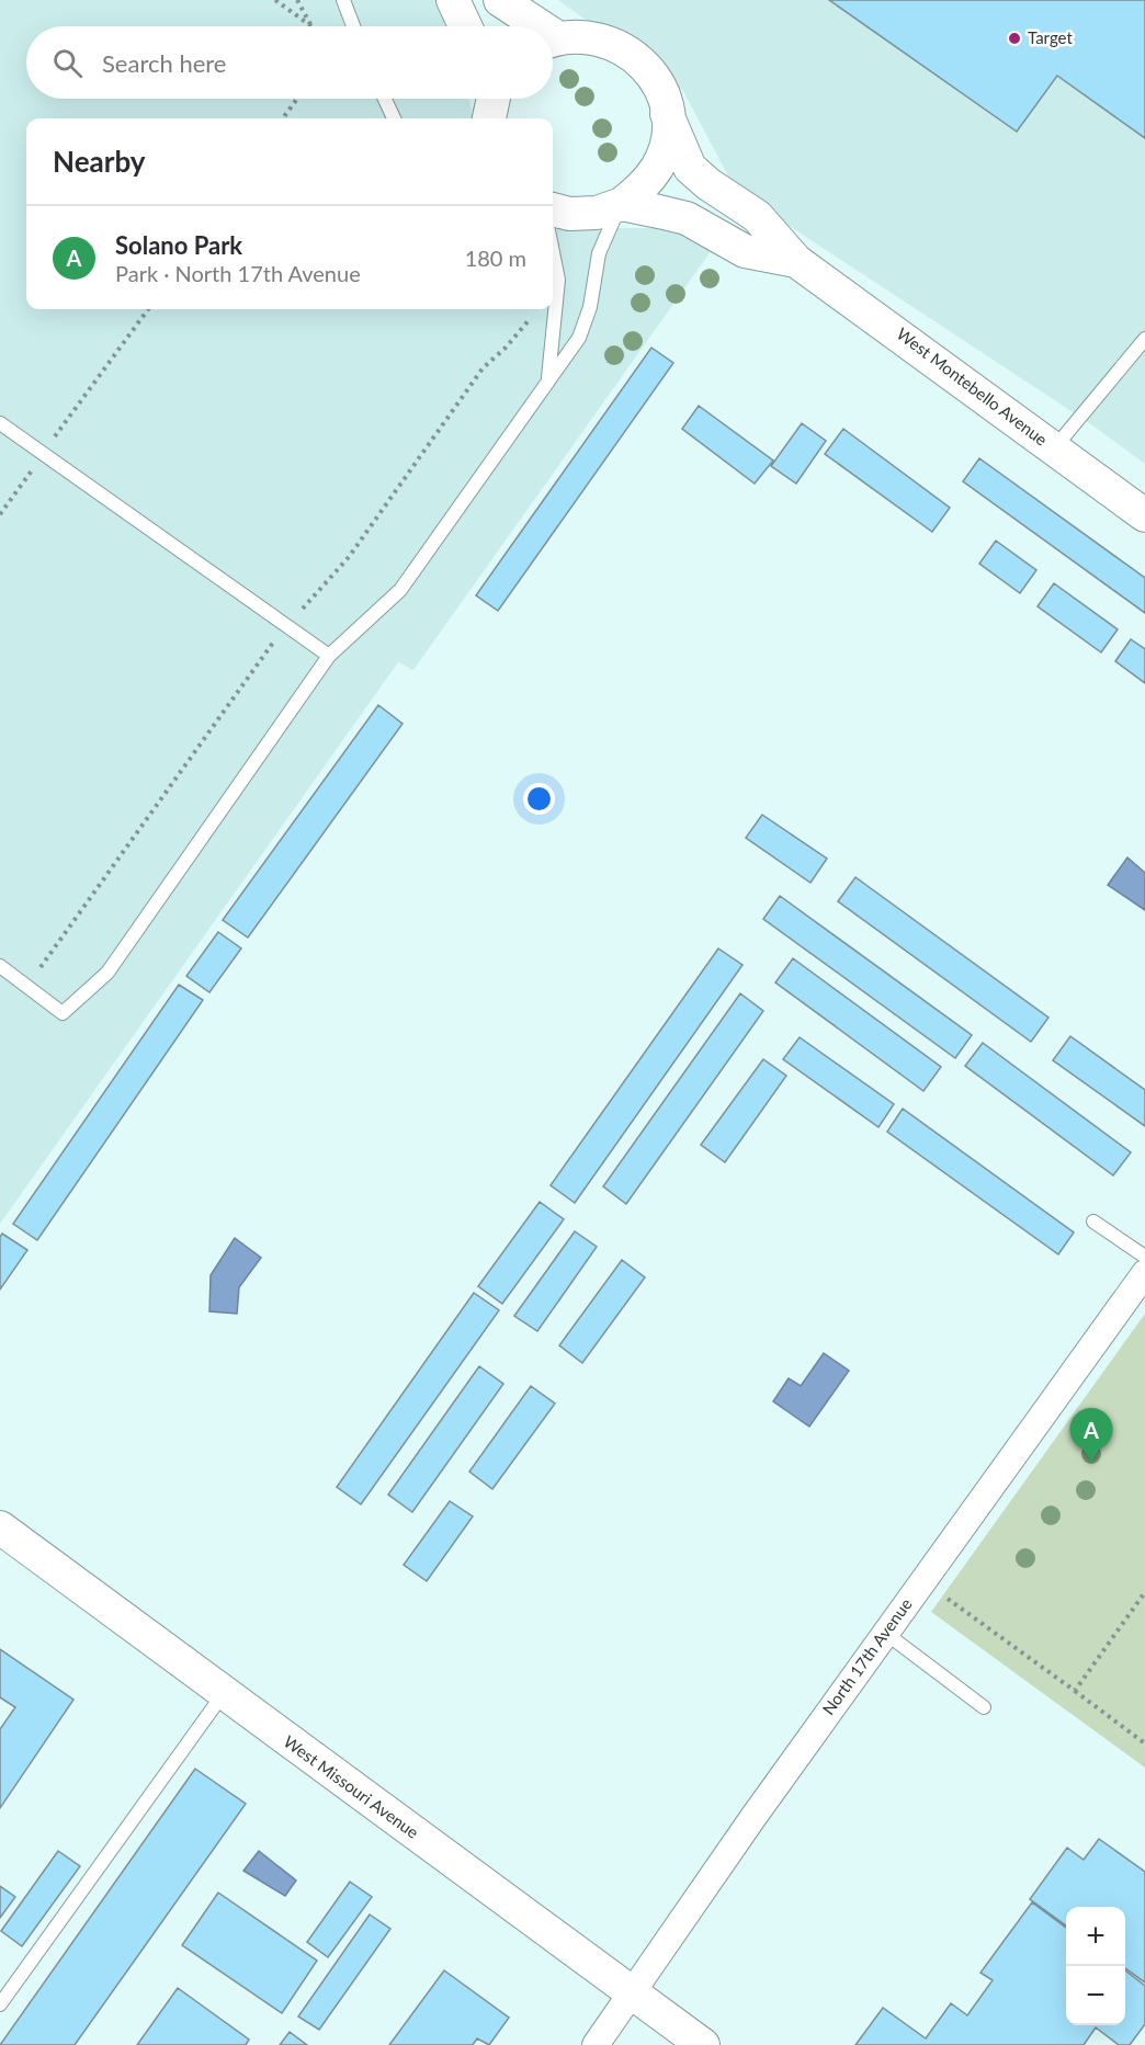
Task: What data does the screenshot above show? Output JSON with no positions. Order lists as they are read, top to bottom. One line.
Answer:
{"streets":{"street":["West Montebello Avenue","North 17th Avenue","West Missouri Avenue"]},"crossings":[["North 17th Avenue","West Missouri Avenue"]],"places":["Target"],"page":{"search":"Search here","heading":"Nearby","list":[{"mark":"A","name":"Solano Park","note":"Park · North 17th Avenue","value":"180 m"}],"pins":"A","map_buttons":["+","−"]}}
